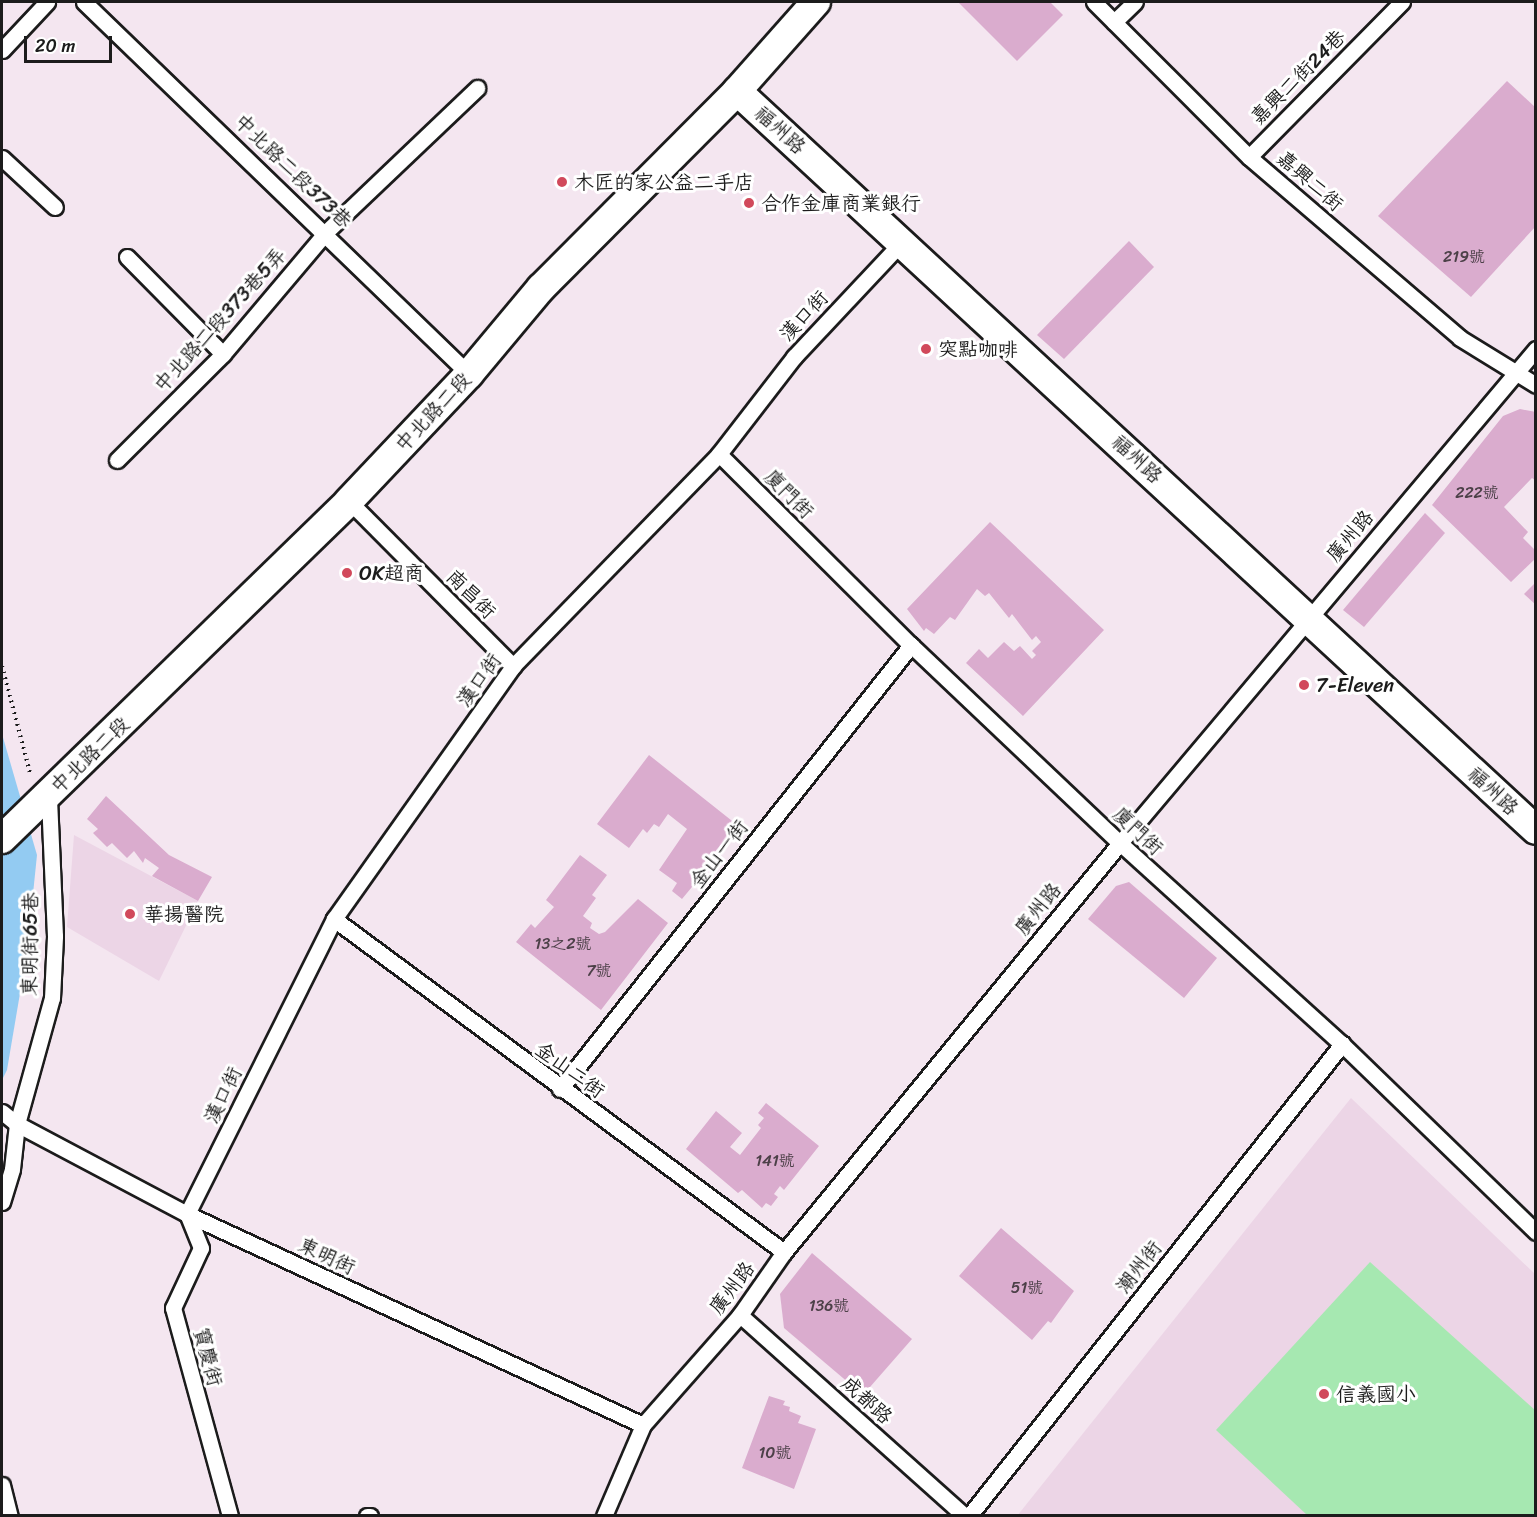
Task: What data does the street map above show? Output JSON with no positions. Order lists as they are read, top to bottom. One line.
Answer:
{"streets":{"street":["福州路","中北路二段"],"lane":["嘉興二街24巷","中北路二段373巷","嘉興二街","漢口街","中北路二段373巷5弄","廈門街","廣州路","南昌街","金山一街","東明街65巷","金山二街","東明街","潮州街","寶慶街","成都路"]},"crossings":[["嘉興二街24巷","嘉興二街"],["福州路","漢口街"],["福州路","中北路二段"],["福州路","廣州路"],["中北路二段373巷","中北路二段373巷5弄"],["中北路二段373巷","中北路二段"],["嘉興二街","廣州路"],["漢口街","廈門街"],["漢口街","南昌街"],["漢口街","金山二街"],["漢口街","東明街"],["漢口街","寶慶街"],["中北路二段","南昌街"],["中北路二段","東明街65巷"],["廈門街","廣州路"],["廈門街","金山一街"],["廈門街","潮州街"],["廣州路","金山二街"],["廣州路","東明街"],["廣州路","成都路"],["金山一街","金山二街"],["東明街65巷","東明街"],["東明街","寶慶街"],["潮州街","成都路"]],"places":["木匠的家公益二手店","合作金庫商業銀行","突點咖啡","OK超商","7-Eleven","華揚醫院","信義國小"],"house_numbers":["219號","222號","13之2號","7號","141號","51號","136號","10號"],"scale_bar":"20 m"}
